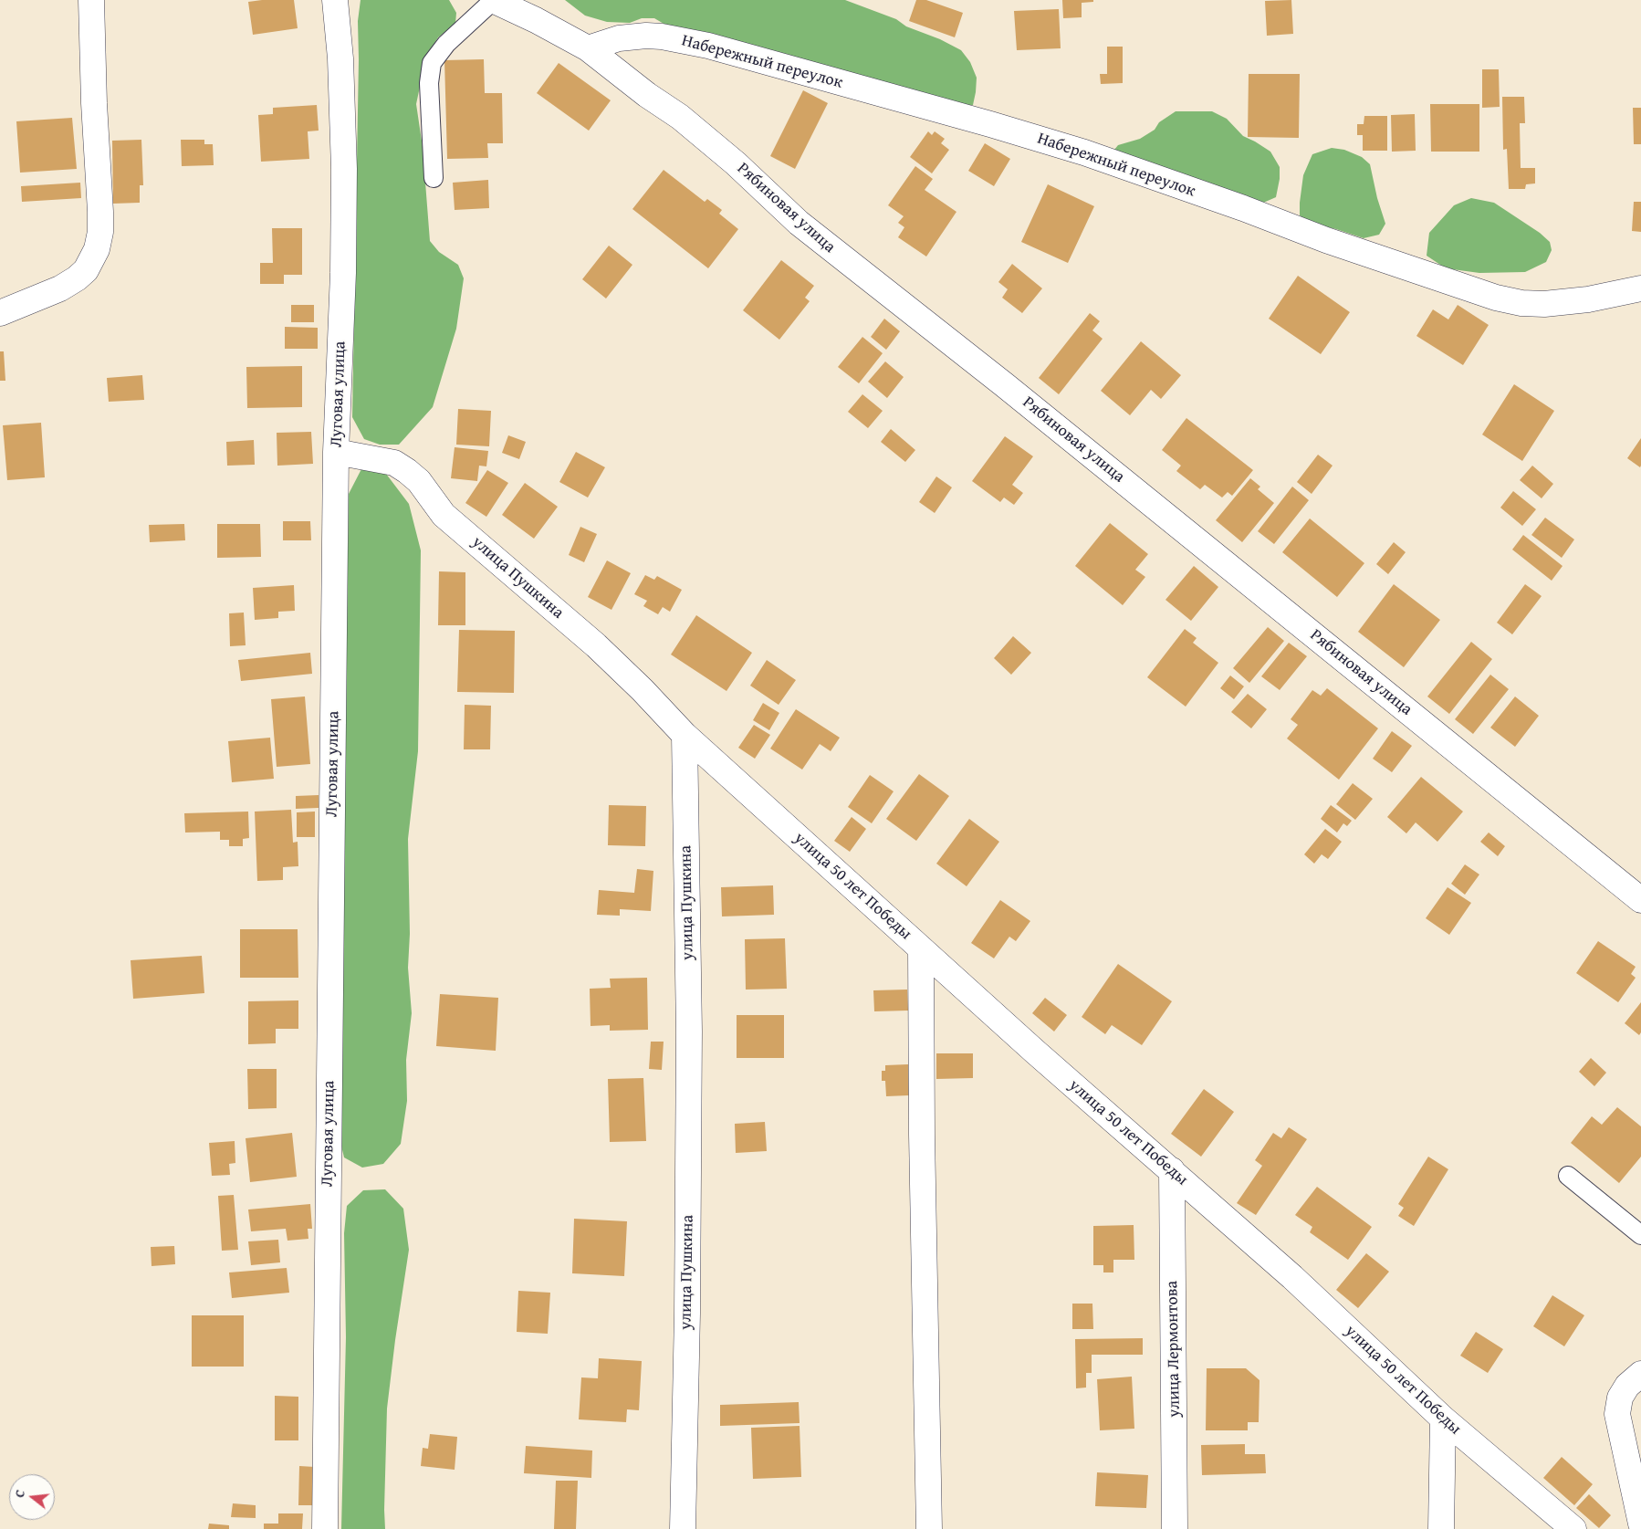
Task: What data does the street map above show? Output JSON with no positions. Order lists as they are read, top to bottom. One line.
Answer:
{"streets":{"street":["Набережный переулок","Рябиновая улица","Луговая улица","улица Пушкина","улица 50 лет Победы","улица Лермонтова"]},"crossings":[["Набережный переулок","Рябиновая улица"],["Луговая улица","улица Пушкина"],["улица Пушкина","улица 50 лет Победы"],["улица 50 лет Победы","улица Лермонтова"]],"north":"left"}
